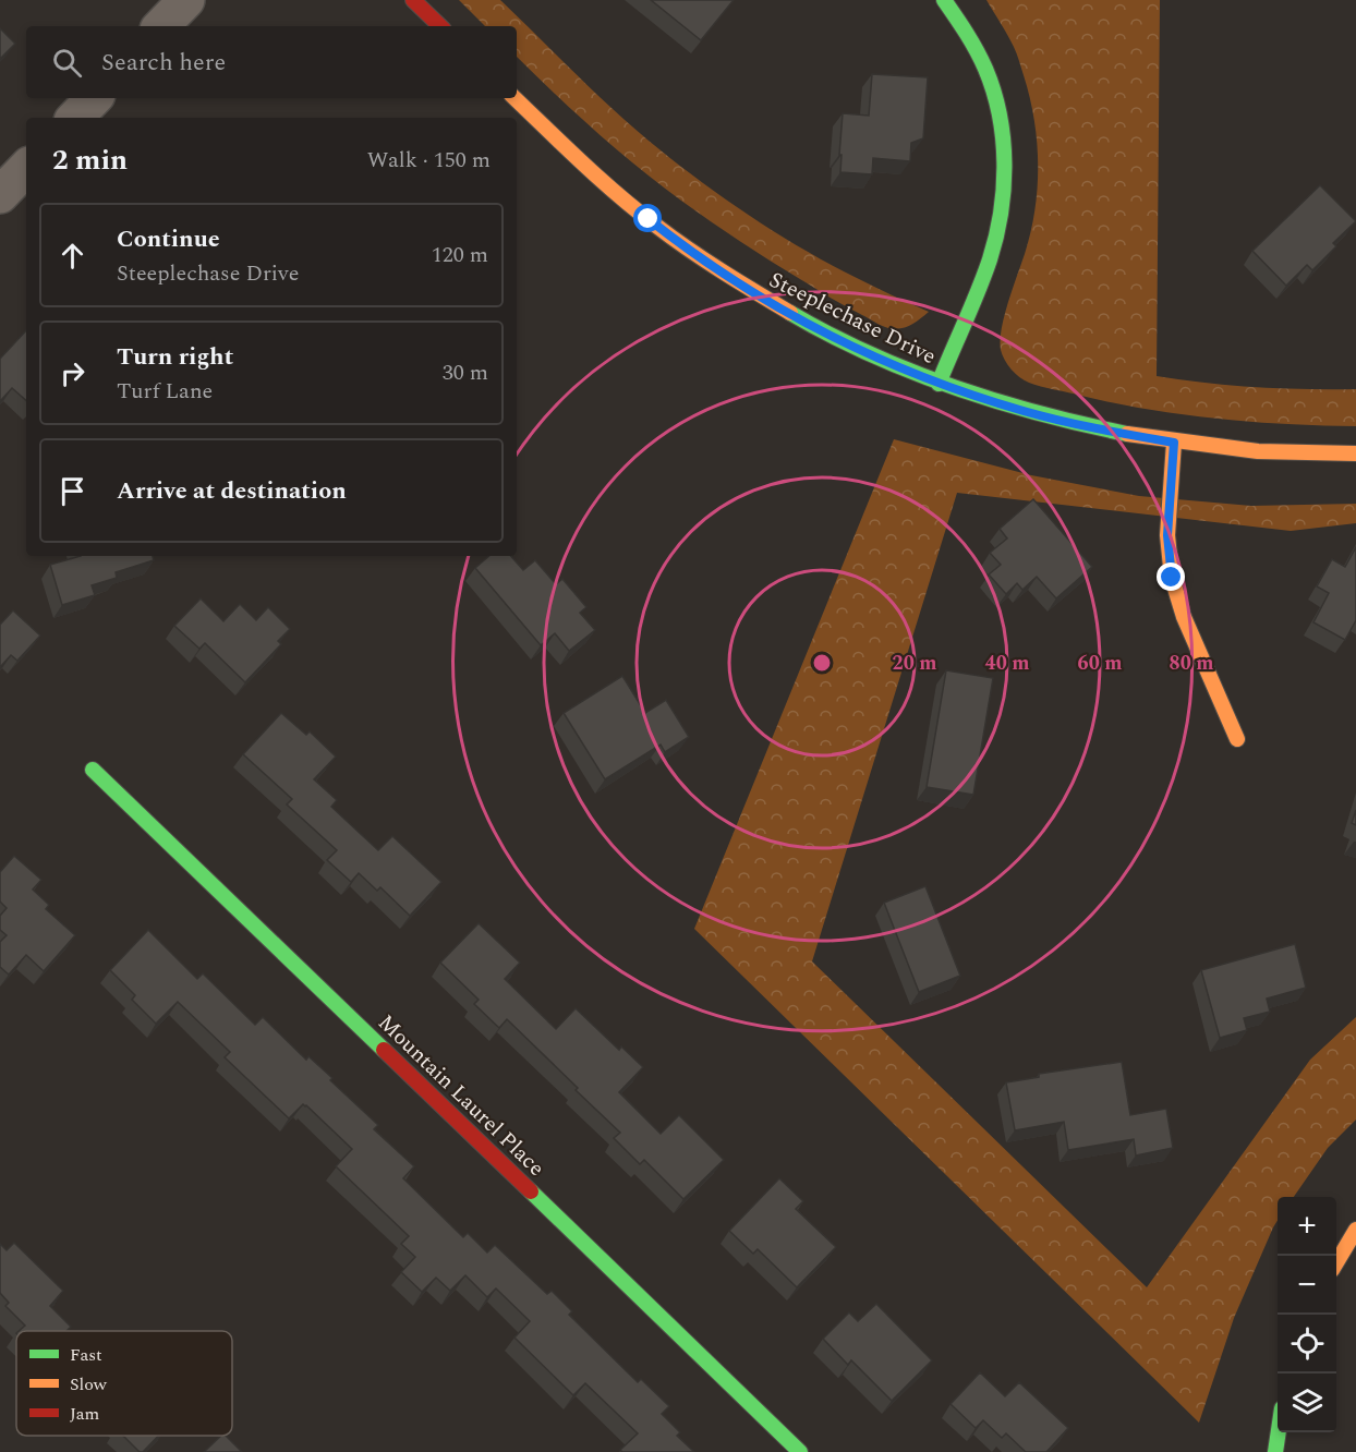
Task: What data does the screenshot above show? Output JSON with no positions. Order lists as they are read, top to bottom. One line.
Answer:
{"streets":{"street":["Steeplechase Drive","Mountain Laurel Place"]},"legend":["Fast","Slow","Jam"],"page":{"search":"Search here","heading":["2 min","Walk · 150 m"],"list":[["Continue","Steeplechase Drive","120 m"],["Turn right","Turf Lane","30 m"],"Arrive at destination"],"map_buttons":["+","−"]},"rings":["20 m","40 m","60 m","80 m"]}
